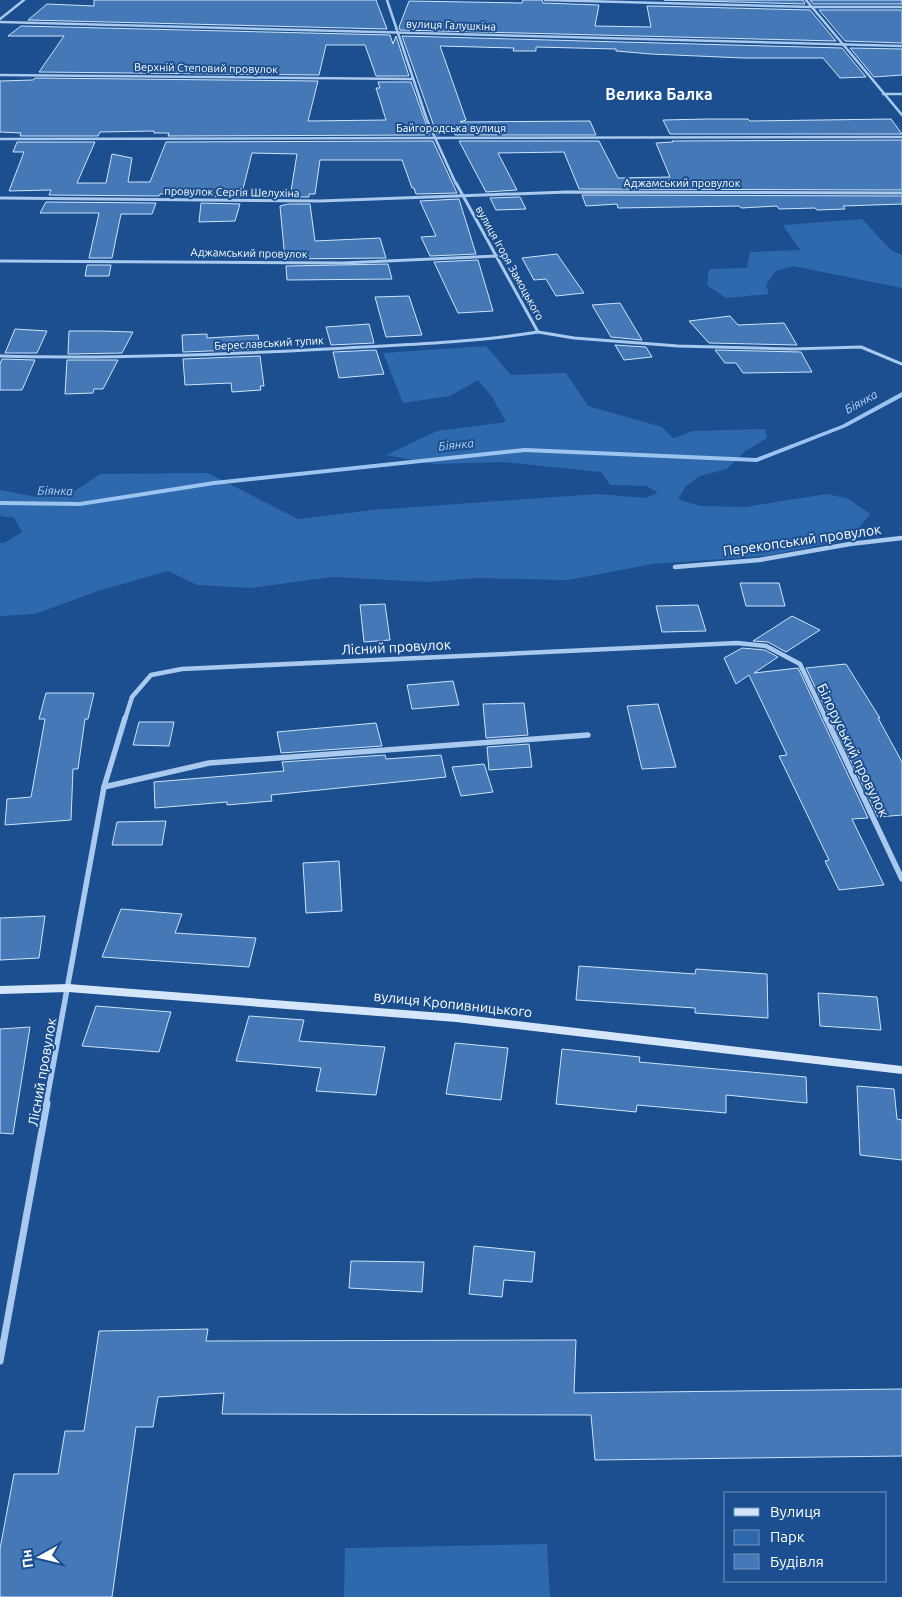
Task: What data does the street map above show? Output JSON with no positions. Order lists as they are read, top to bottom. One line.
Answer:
{"streets":{"main road":["вулиця Кропивницького"],"street":["вулиця Галушкіна","Верхній Степовий провулок","Байгородська вулиця","Аджамський провулок","провулок Сергія Шелухіна","вулиця Ігоря Замоцького","Береславський тупик","Перекопський провулок","Лісний провулок","Білоруський провулок"]},"crossings":[["вулиця Галушкіна","вулиця Ігоря Замоцького"],["Верхній Степовий провулок","вулиця Ігоря Замоцького"],["Байгородська вулиця","вулиця Ігоря Замоцького"],["Аджамський провулок","провулок Сергія Шелухіна"],["Аджамський провулок","вулиця Ігоря Замоцького"],["провулок Сергія Шелухіна","вулиця Ігоря Замоцького"],["вулиця Ігоря Замоцького","Береславський тупик"],["Лісний провулок","Білоруський провулок"],["Лісний провулок","вулиця Кропивницького"]],"districts":["Велика Балка"],"water":["Біянка"],"legend":["Вулиця","Парк","Будівля"],"north":"left"}
